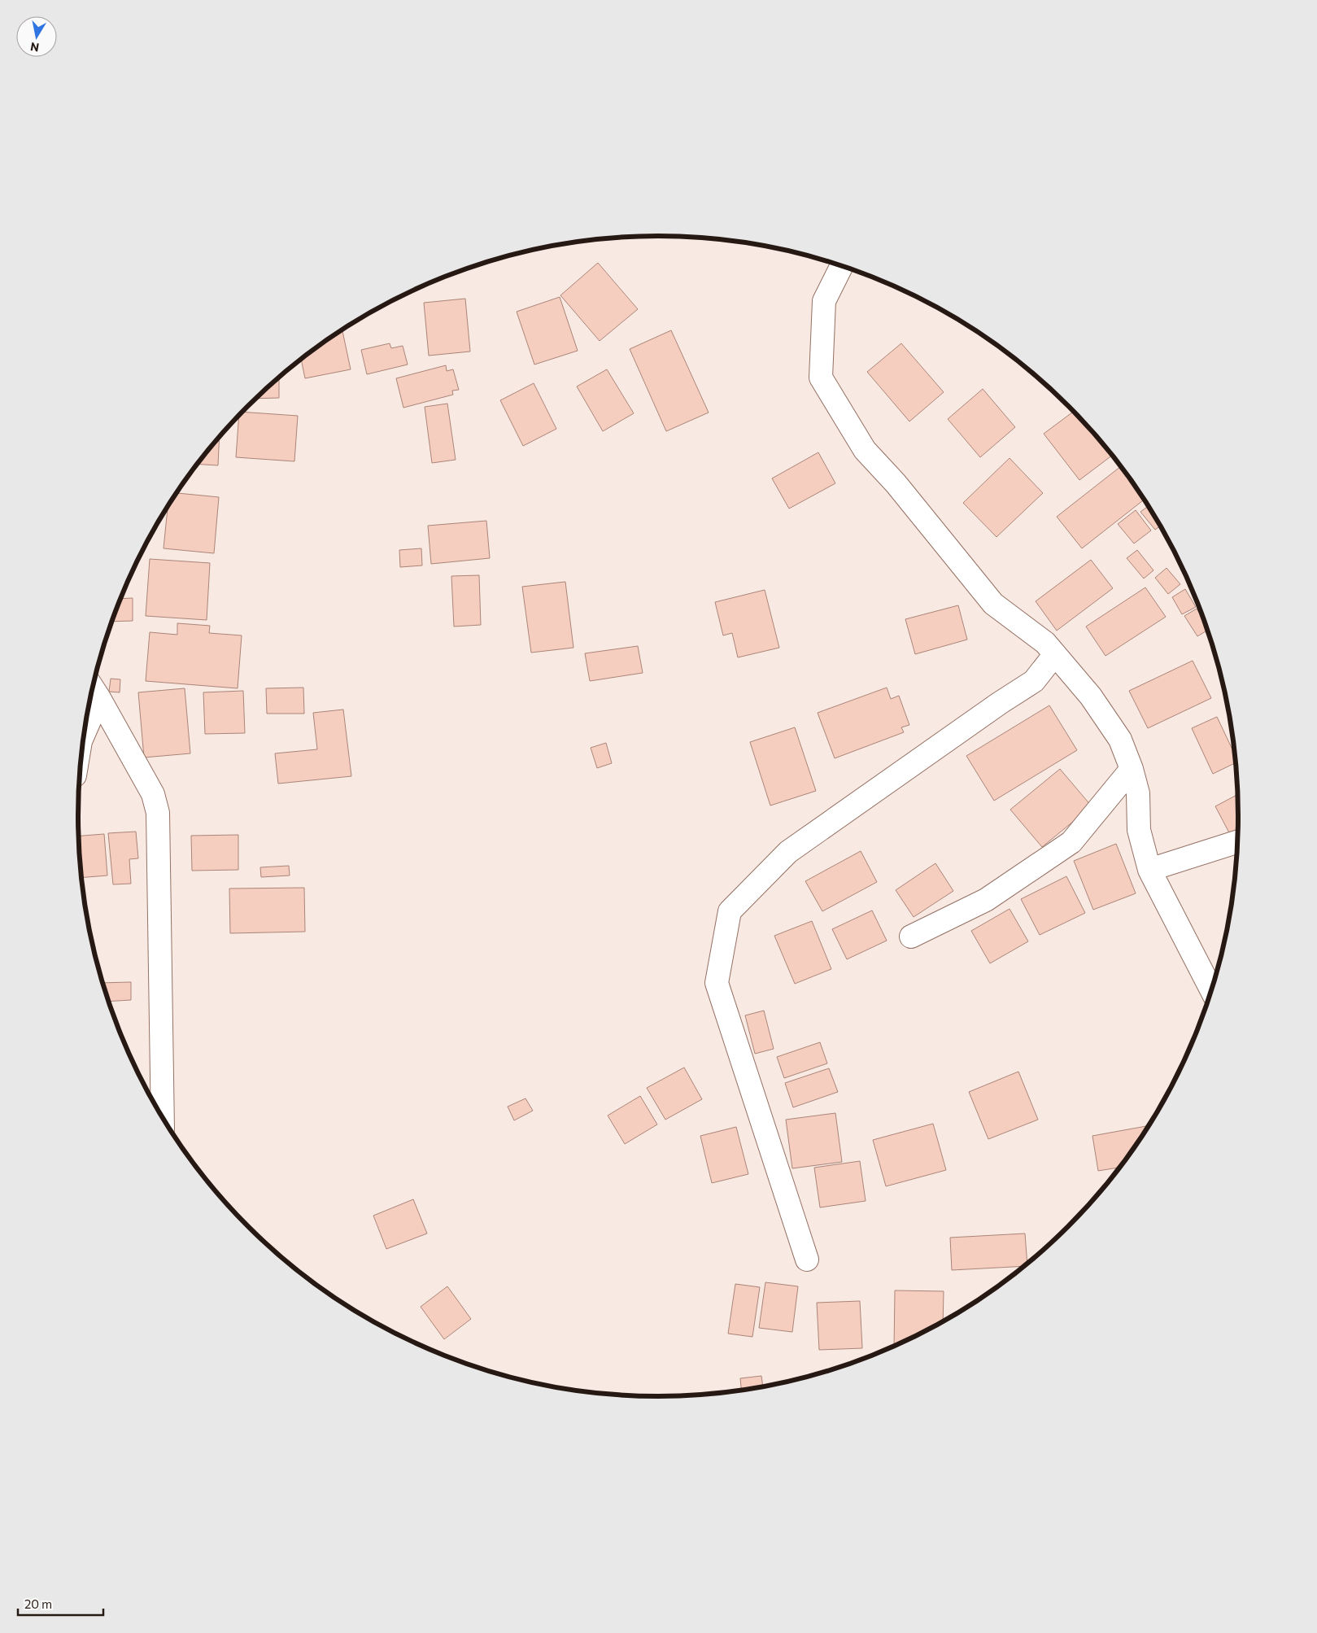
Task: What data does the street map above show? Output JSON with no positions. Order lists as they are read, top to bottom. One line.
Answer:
{"scale_bar":"20 m","north":"bottom"}
